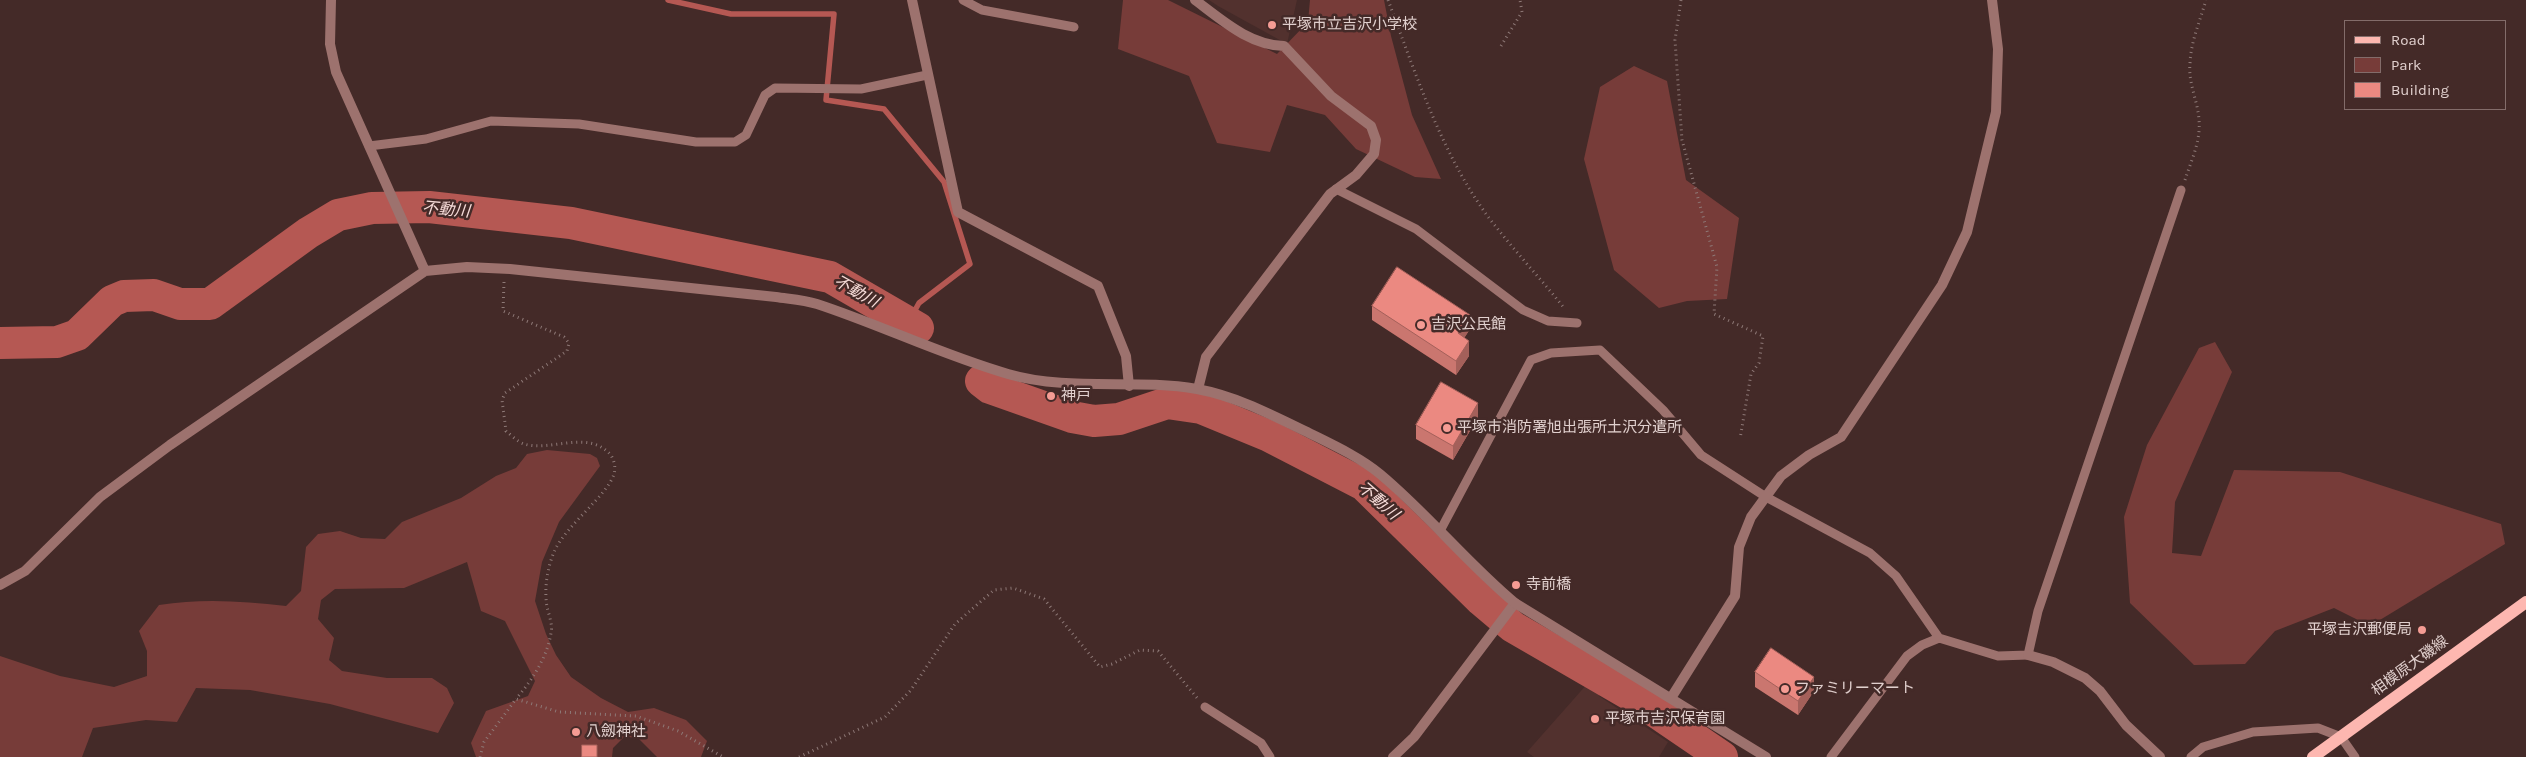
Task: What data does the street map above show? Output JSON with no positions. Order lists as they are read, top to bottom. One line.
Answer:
{"streets":{"main road":["相模原大磯線"]},"water":["不動川"],"places":["平塚市立吉沢小学校","吉沢公民館","神戸","平塚市消防署旭出張所土沢分遣所","寺前橋","平塚吉沢郵便局","ファミリーマート","平塚市吉沢保育園","八劔神社"],"legend":["Road","Park","Building"]}
